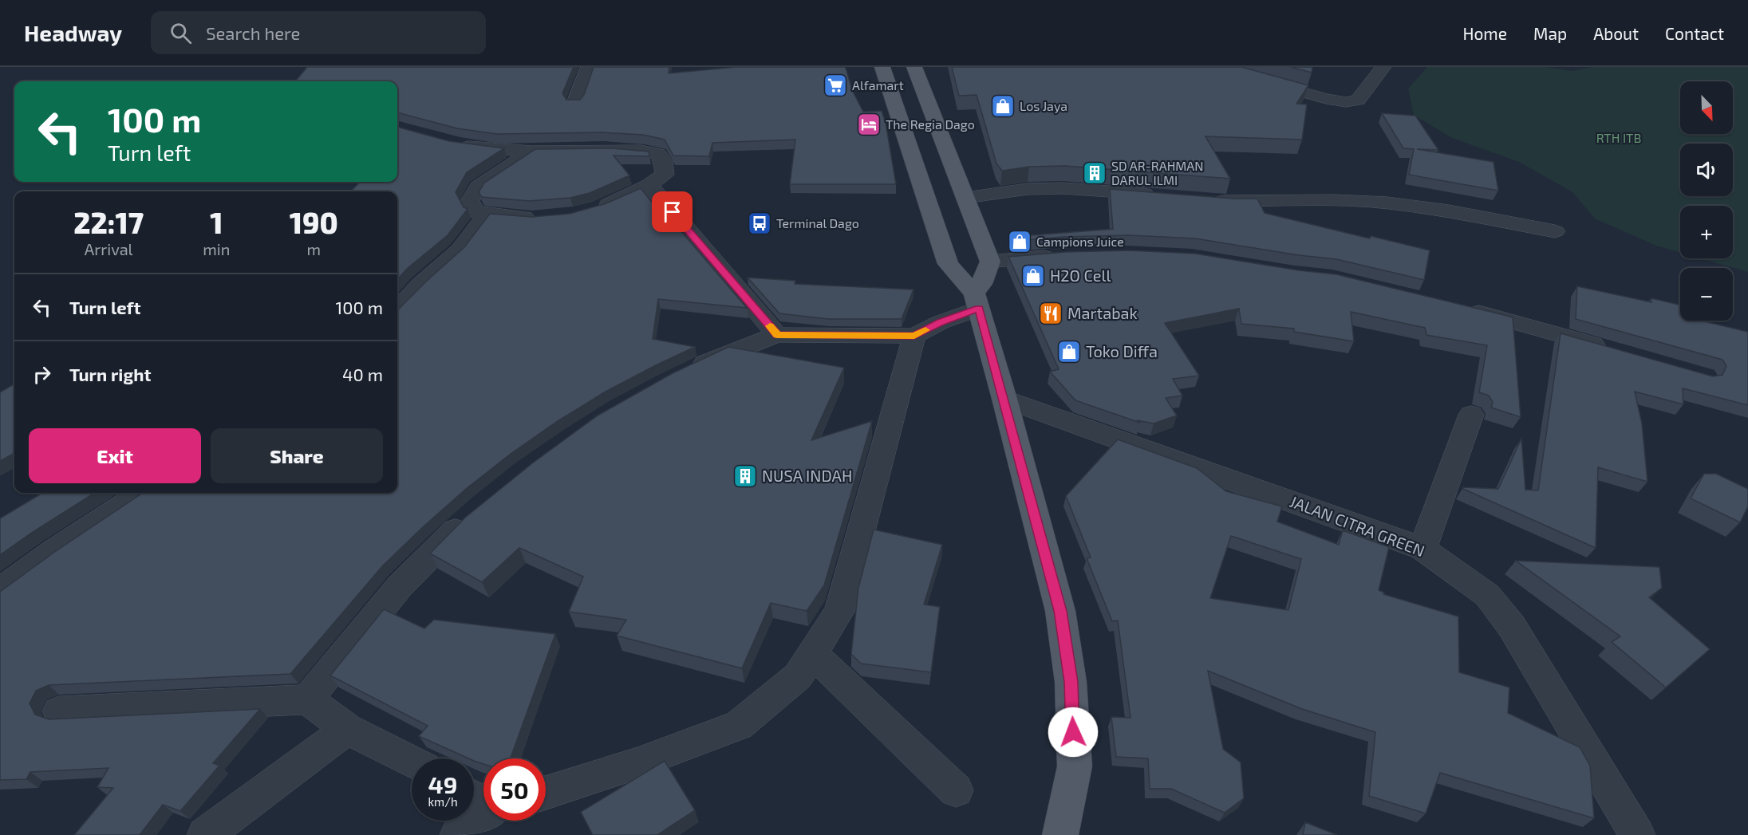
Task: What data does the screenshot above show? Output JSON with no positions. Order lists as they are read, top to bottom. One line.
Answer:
{"streets":{"street":["JALAN CITRA GREEN"]},"parks":["RTH ITB"],"places":{"supermarket":["Alfamart"],"shop":["Los Jaya","Campions Juice","H2O Cell","Toko Diffa"],"hotel":["The Regia Dago"],"building":["SD AR-RAHMAN DARUL ILMI","NUSA INDAH"],"bus stop":["Terminal Dago"],"restaurant":["Martabak"]},"north":"bottom right","page":{"header":"Headway","search":"Search here","nav":["Home","Map","About","Contact"],"map_buttons":["+","−"],"turn":["100 m","Turn left"],"eta":["22:17","Arrival","1","min","190","m"],"list":[{"name":"Turn left","value":"100 m"},{"name":"Turn right","value":"40 m"}],"buttons":["Exit","Share"],"speed":"49 km/h","limit":"50"}}
